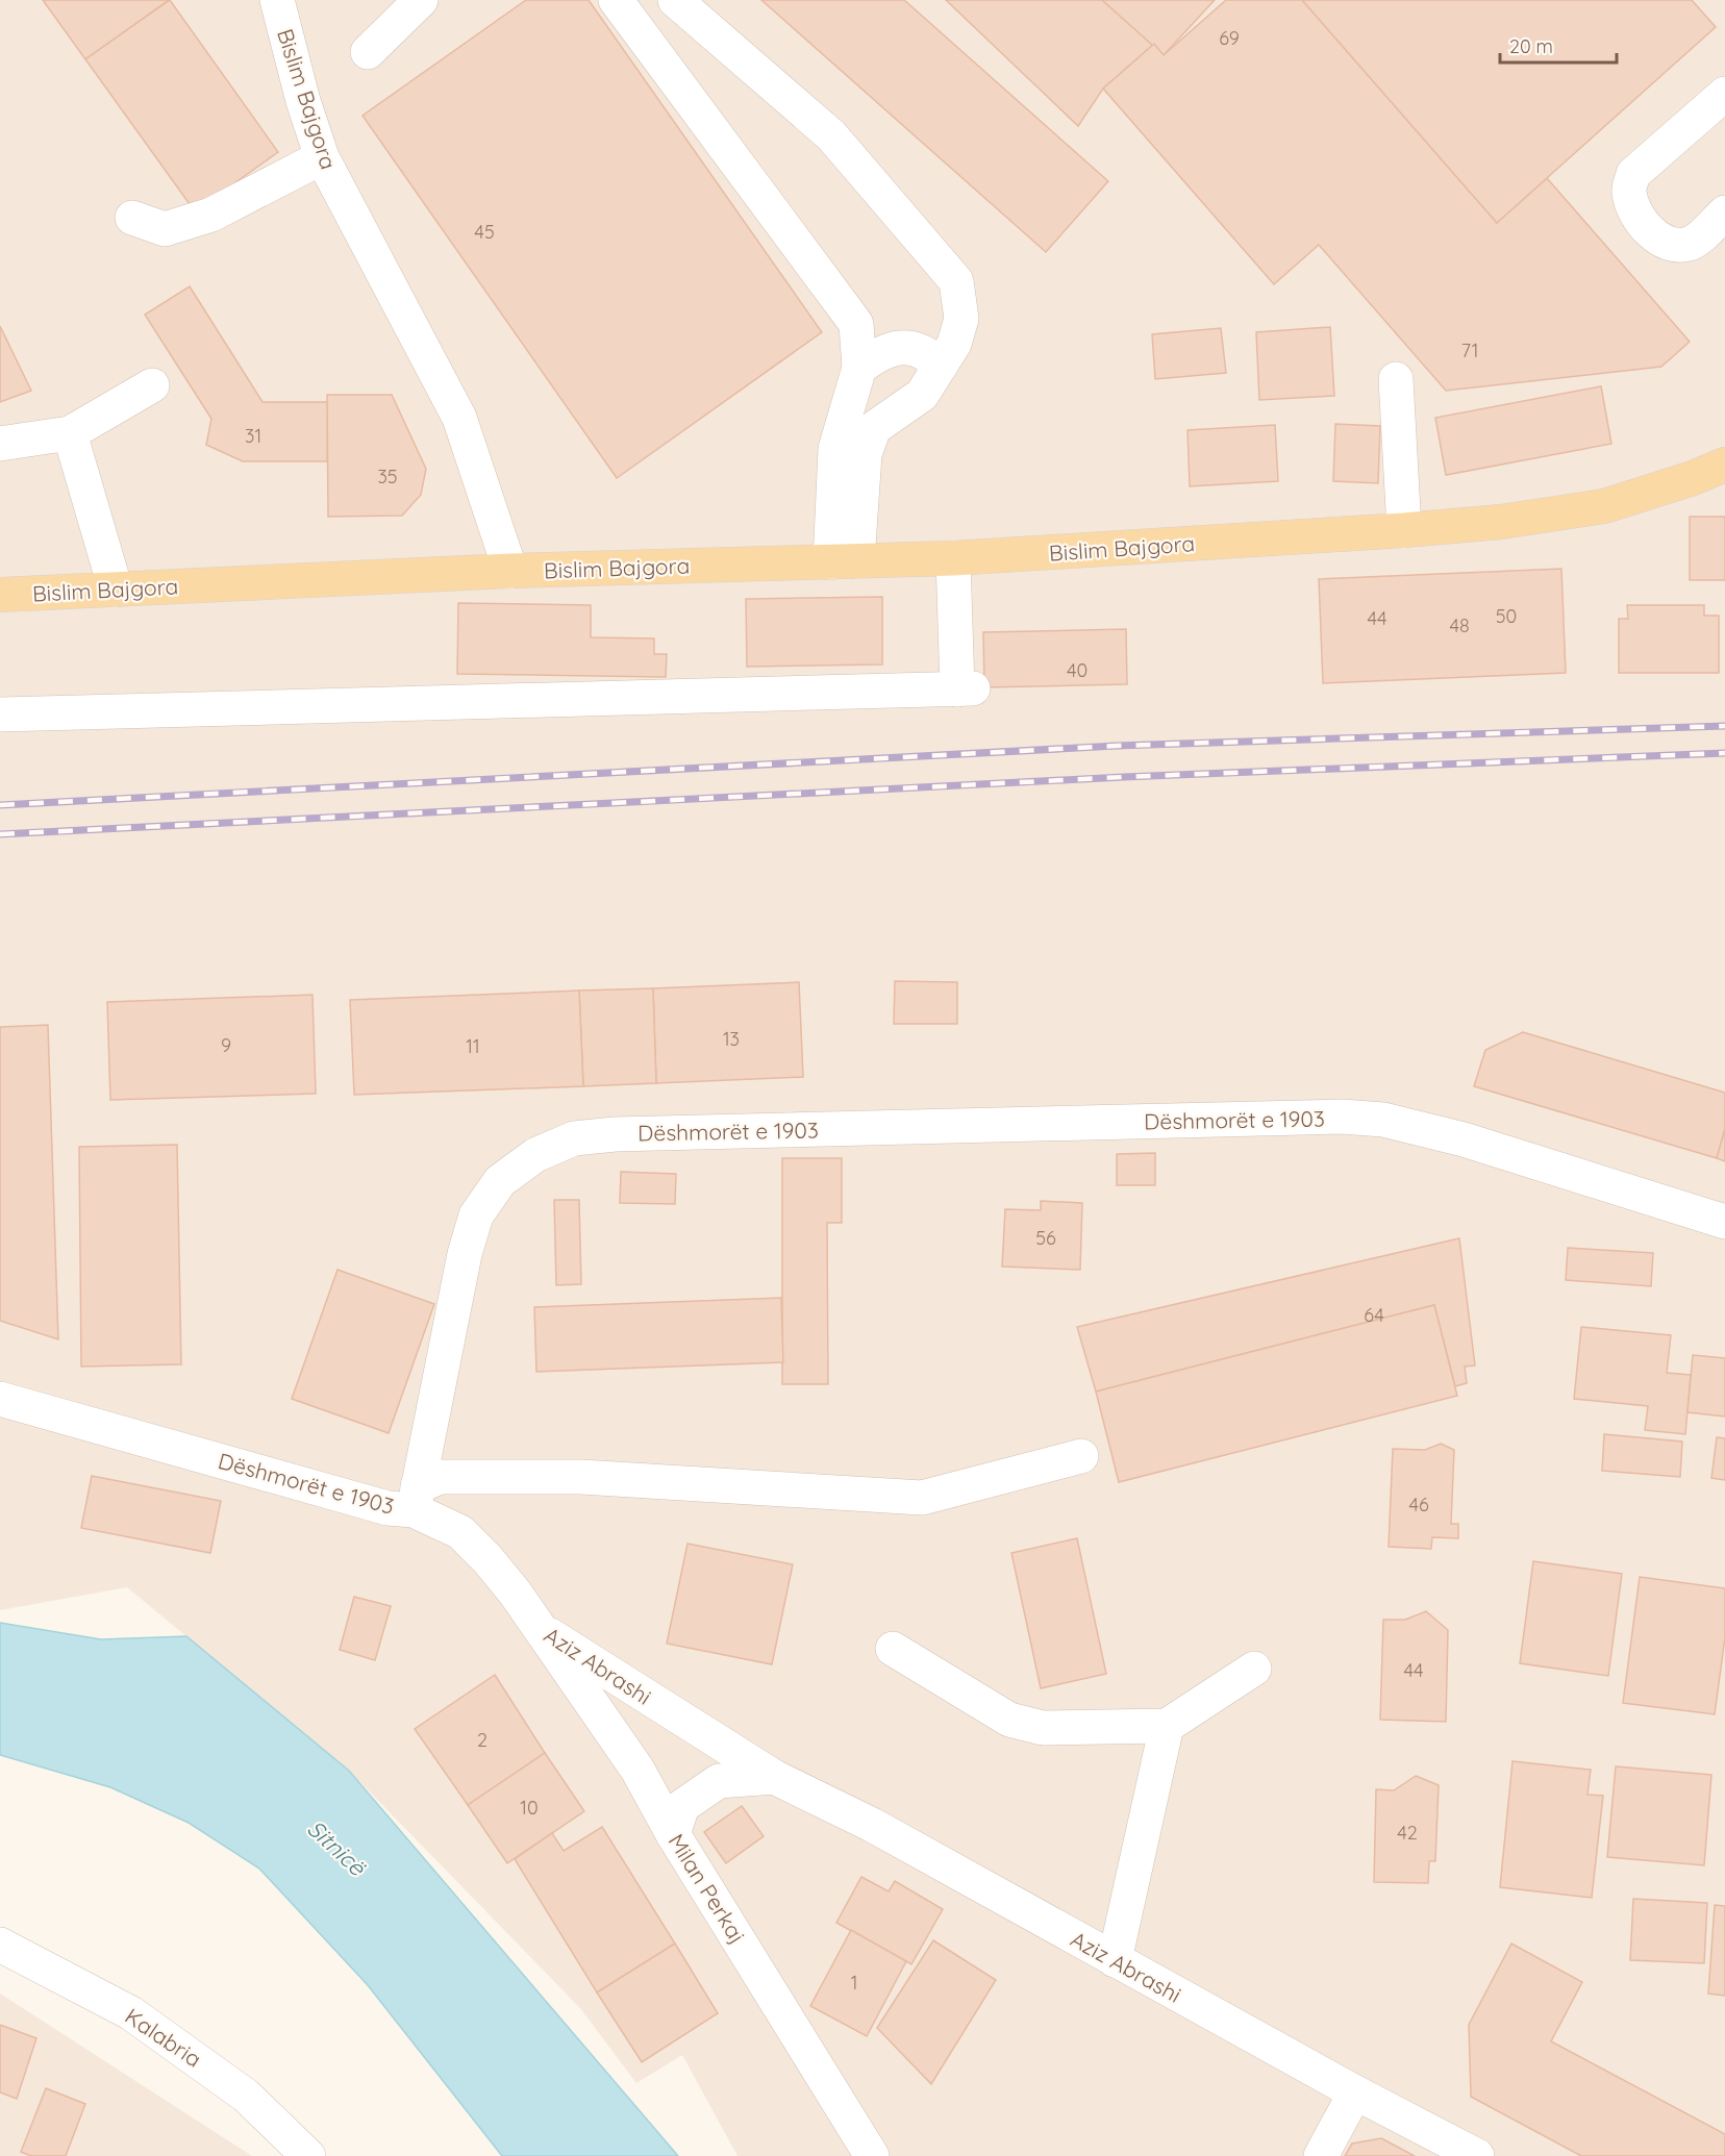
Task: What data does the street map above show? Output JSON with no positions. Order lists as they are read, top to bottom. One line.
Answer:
{"streets":{"main road":["Bislim Bajgora"],"street":["Dëshmorët e 1903","Aziz Abrashi","Milan Perkaj","Kalabria"]},"crossings":[["Dëshmorët e 1903","Aziz Abrashi"],["Aziz Abrashi","Milan Perkaj"]],"water":["Sitnicë"],"house_numbers":["69","45","71","31","35","50","44","48","40","13","9","11","56","64","46","44","2","10","42","1"],"scale_bar":"20 m"}
